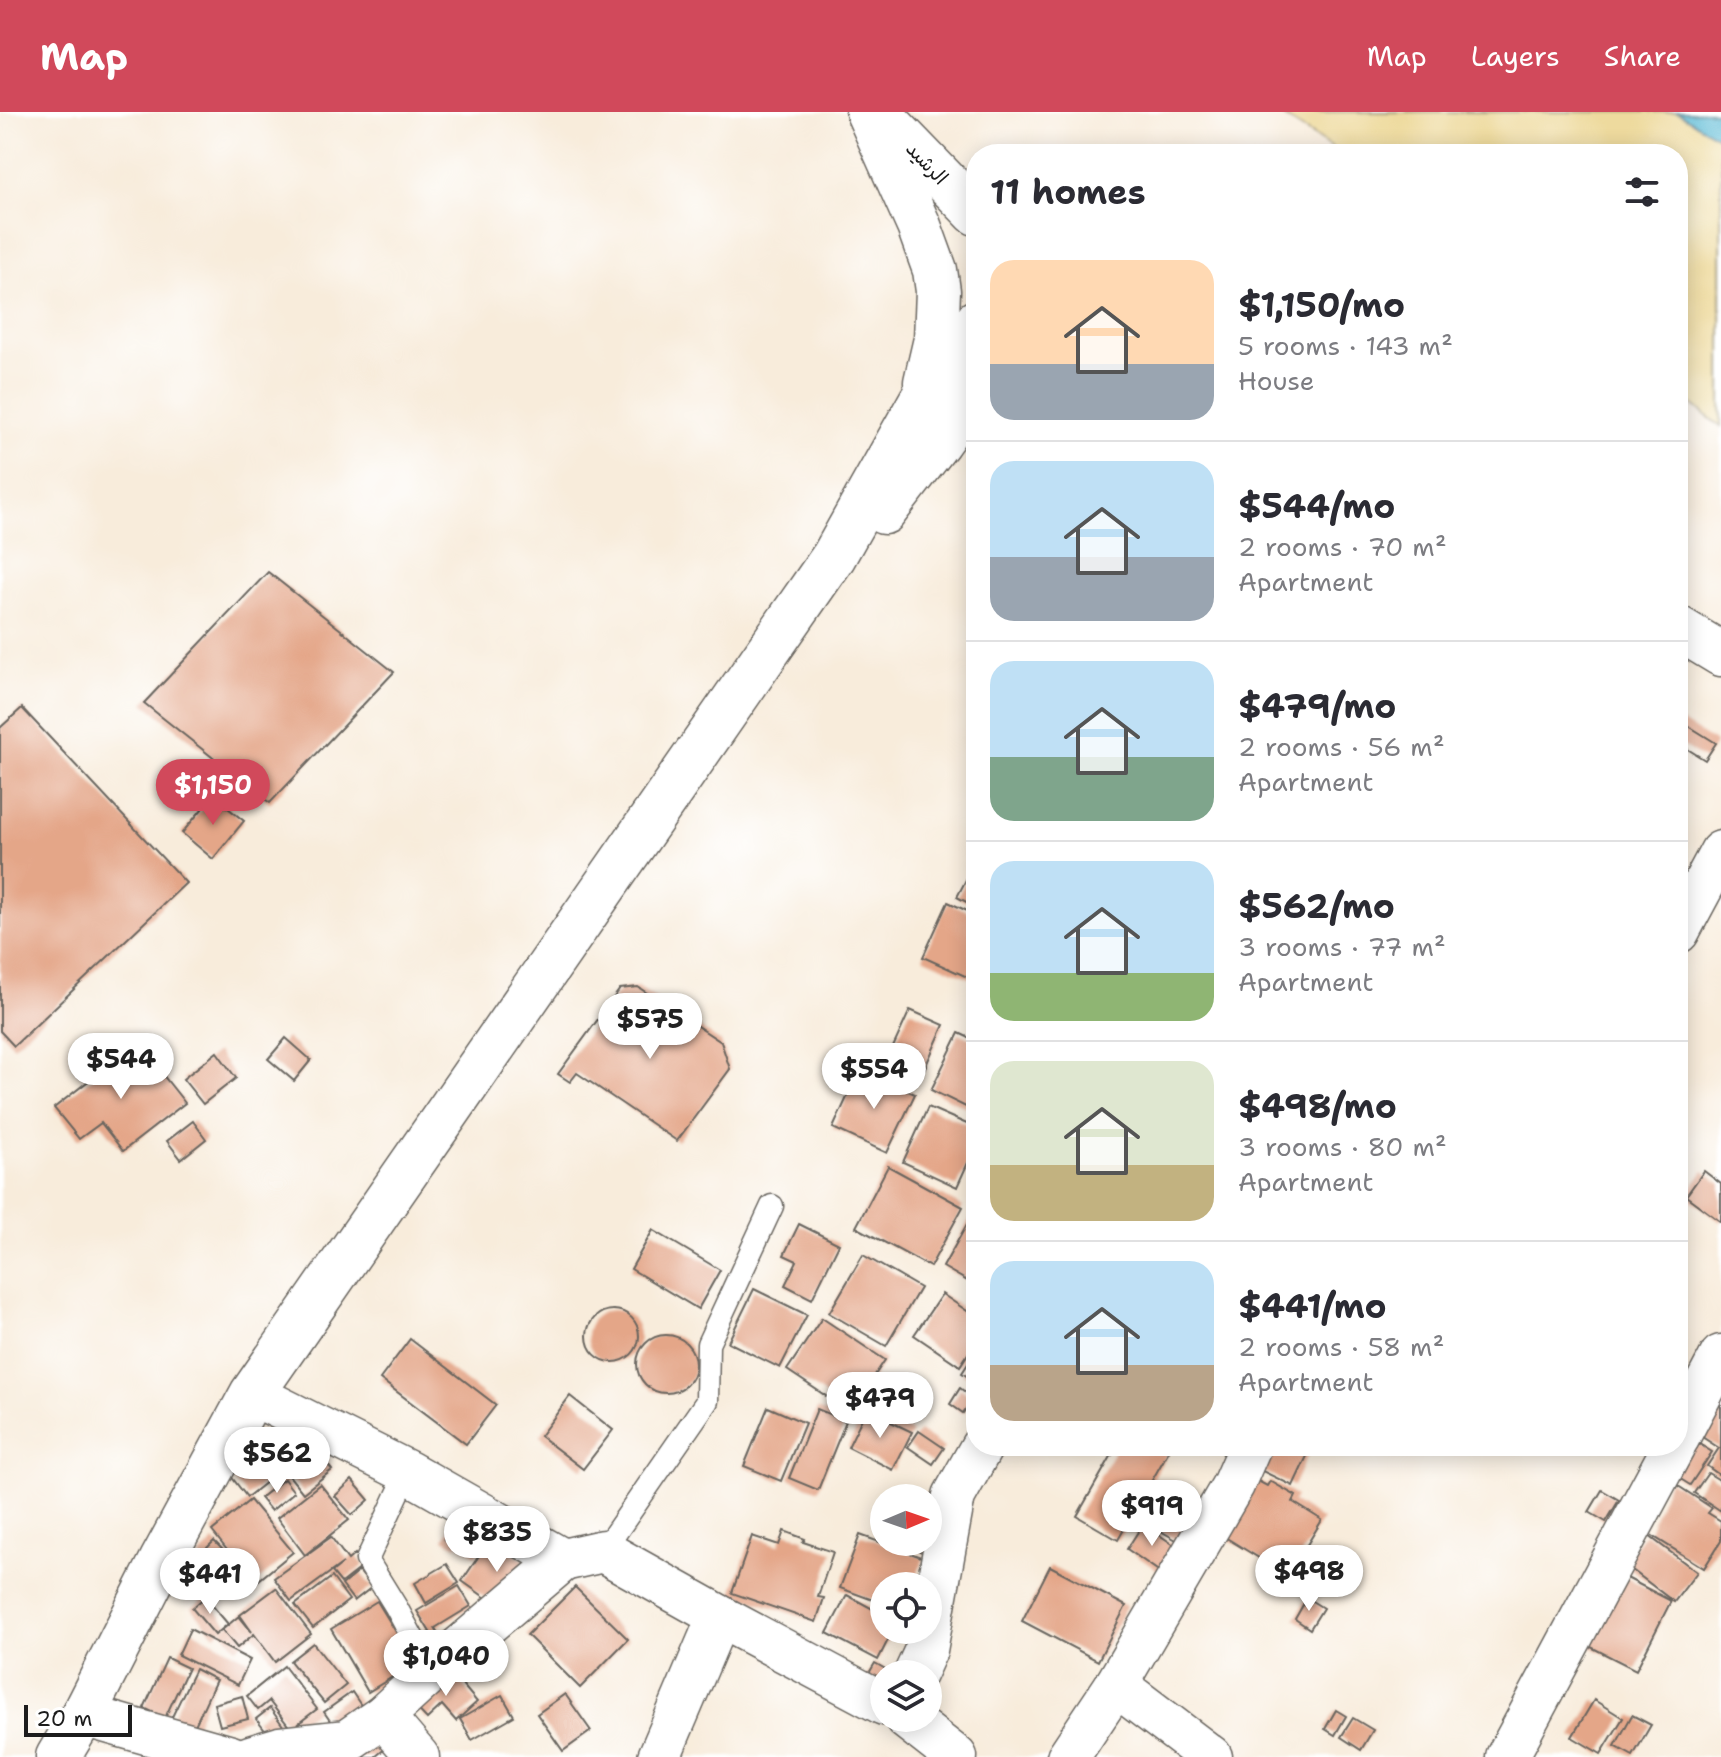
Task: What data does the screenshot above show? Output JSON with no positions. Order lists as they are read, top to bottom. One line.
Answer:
{"streets":{"street":["الرشيد"]},"scale_bar":"20 m","north":"right","page":{"header":"Map","nav":["Map","Layers","Share"],"heading":"11 homes","list":[{"name":"$1,150/mo","note":"5 rooms · 143 m² · House"},{"name":"$544/mo","note":"2 rooms · 70 m² · Apartment"},{"name":"$479/mo","note":"2 rooms · 56 m² · Apartment"},{"name":"$562/mo","note":"3 rooms · 77 m² · Apartment"},{"name":"$498/mo","note":"3 rooms · 80 m² · Apartment"},{"name":"$441/mo","note":"2 rooms · 58 m² · Apartment"}],"price":["$1,150","$575","$544","$554","$479","$562","$919","$835","$498","$441","$1,040"],"scale":"20 m"}}
